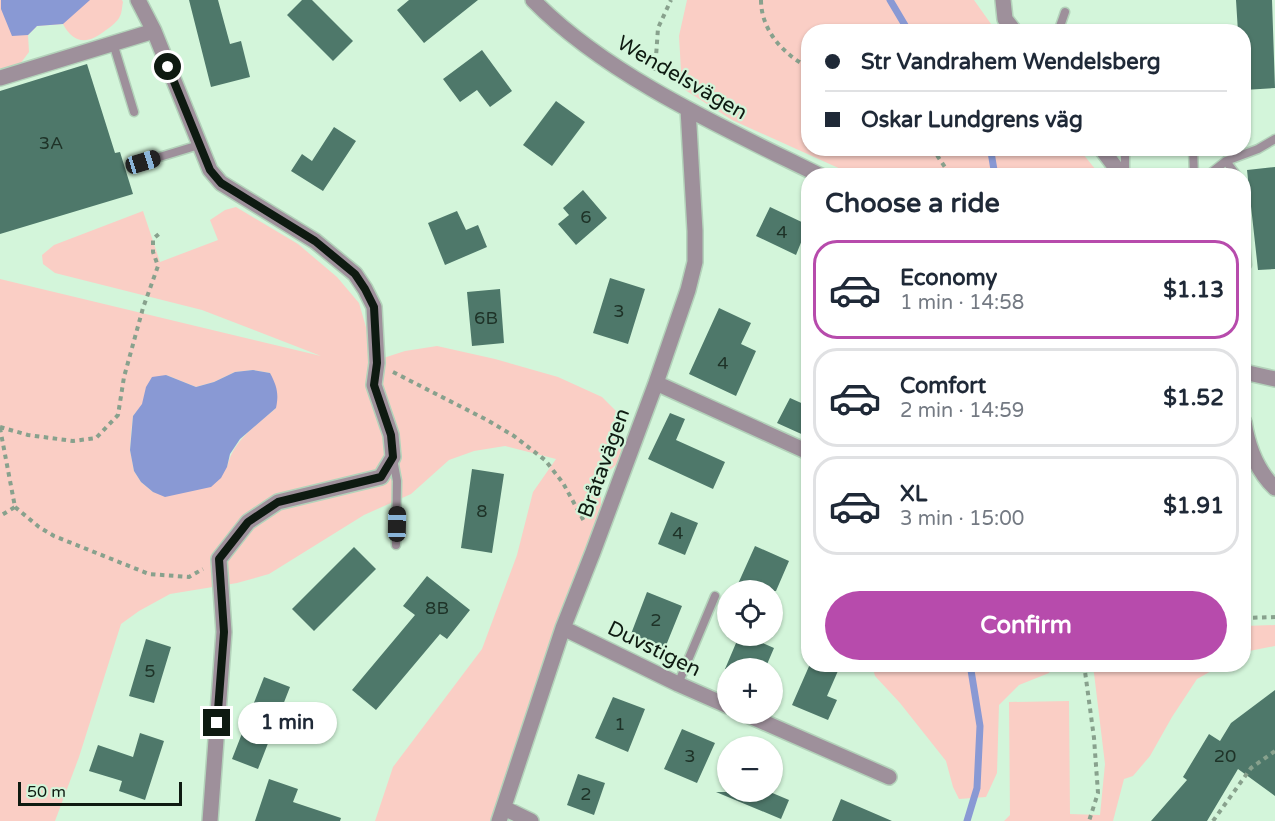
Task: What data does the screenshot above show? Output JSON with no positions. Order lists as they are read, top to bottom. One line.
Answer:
{"streets":{"street":["Wendelsvägen","Bråtavägen","Duvstigen"]},"crossings":[["Wendelsvägen","Bråtavägen"],["Bråtavägen","Duvstigen"]],"house_numbers":["3A","6","4","3","6B","4","8","4","8B","2","5","1","3","20","2"],"scale_bar":"50 m","page":{"banner":["Str Vandrahem Wendelsberg","Oskar Lundgrens väg"],"heading":"Choose a ride","list":[{"name":"Economy","note":"1 min · 14:58","value":"$1.13"},{"name":"Comfort","note":"2 min · 14:59","value":"$1.52"},{"name":"XL","note":"3 min · 15:00","value":"$1.91"}],"buttons":"Confirm","map_buttons":["+","−"],"bubble":"1 min","scale":"50 m"}}
